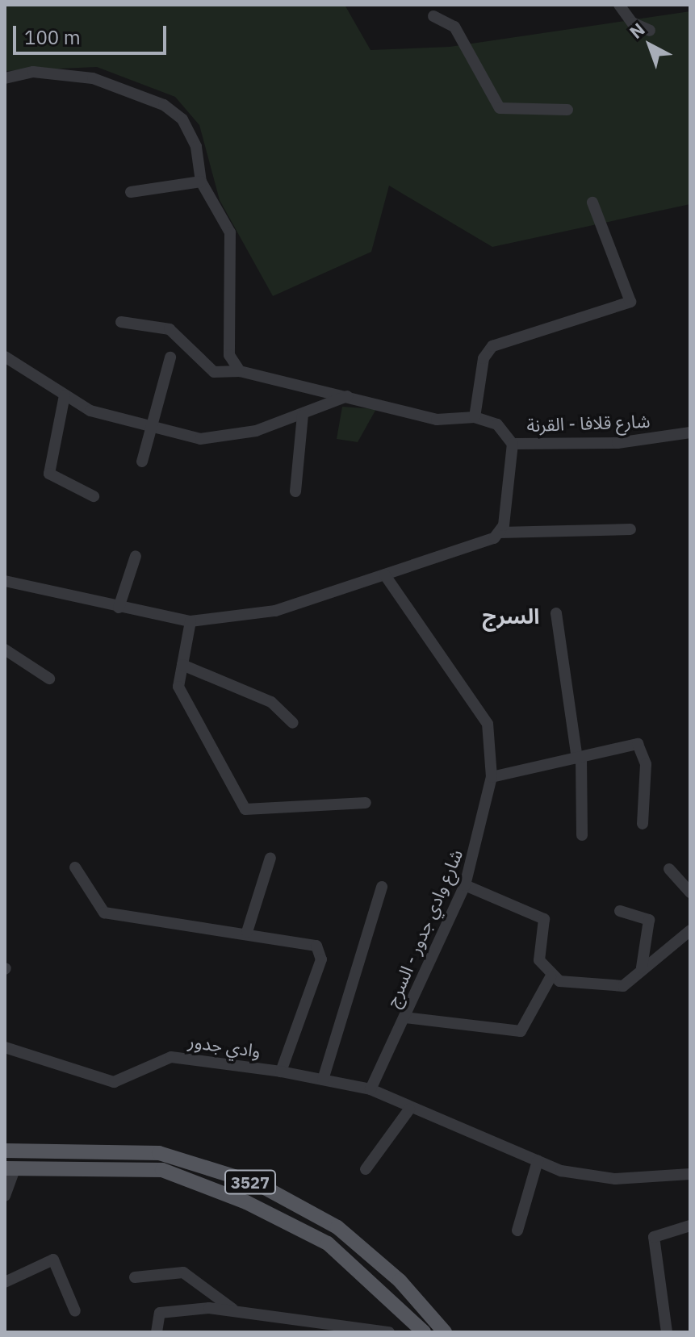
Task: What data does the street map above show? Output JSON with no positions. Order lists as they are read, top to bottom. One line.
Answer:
{"streets":{"main road":["3527"],"street":["شارع قلافا - القرنة","شارع وادي جدور - السرج","وادي جدور"]},"crossings":[["شارع وادي جدور - السرج","وادي جدور"]],"districts":["السرج"],"scale_bar":"100 m","north":"top left"}
